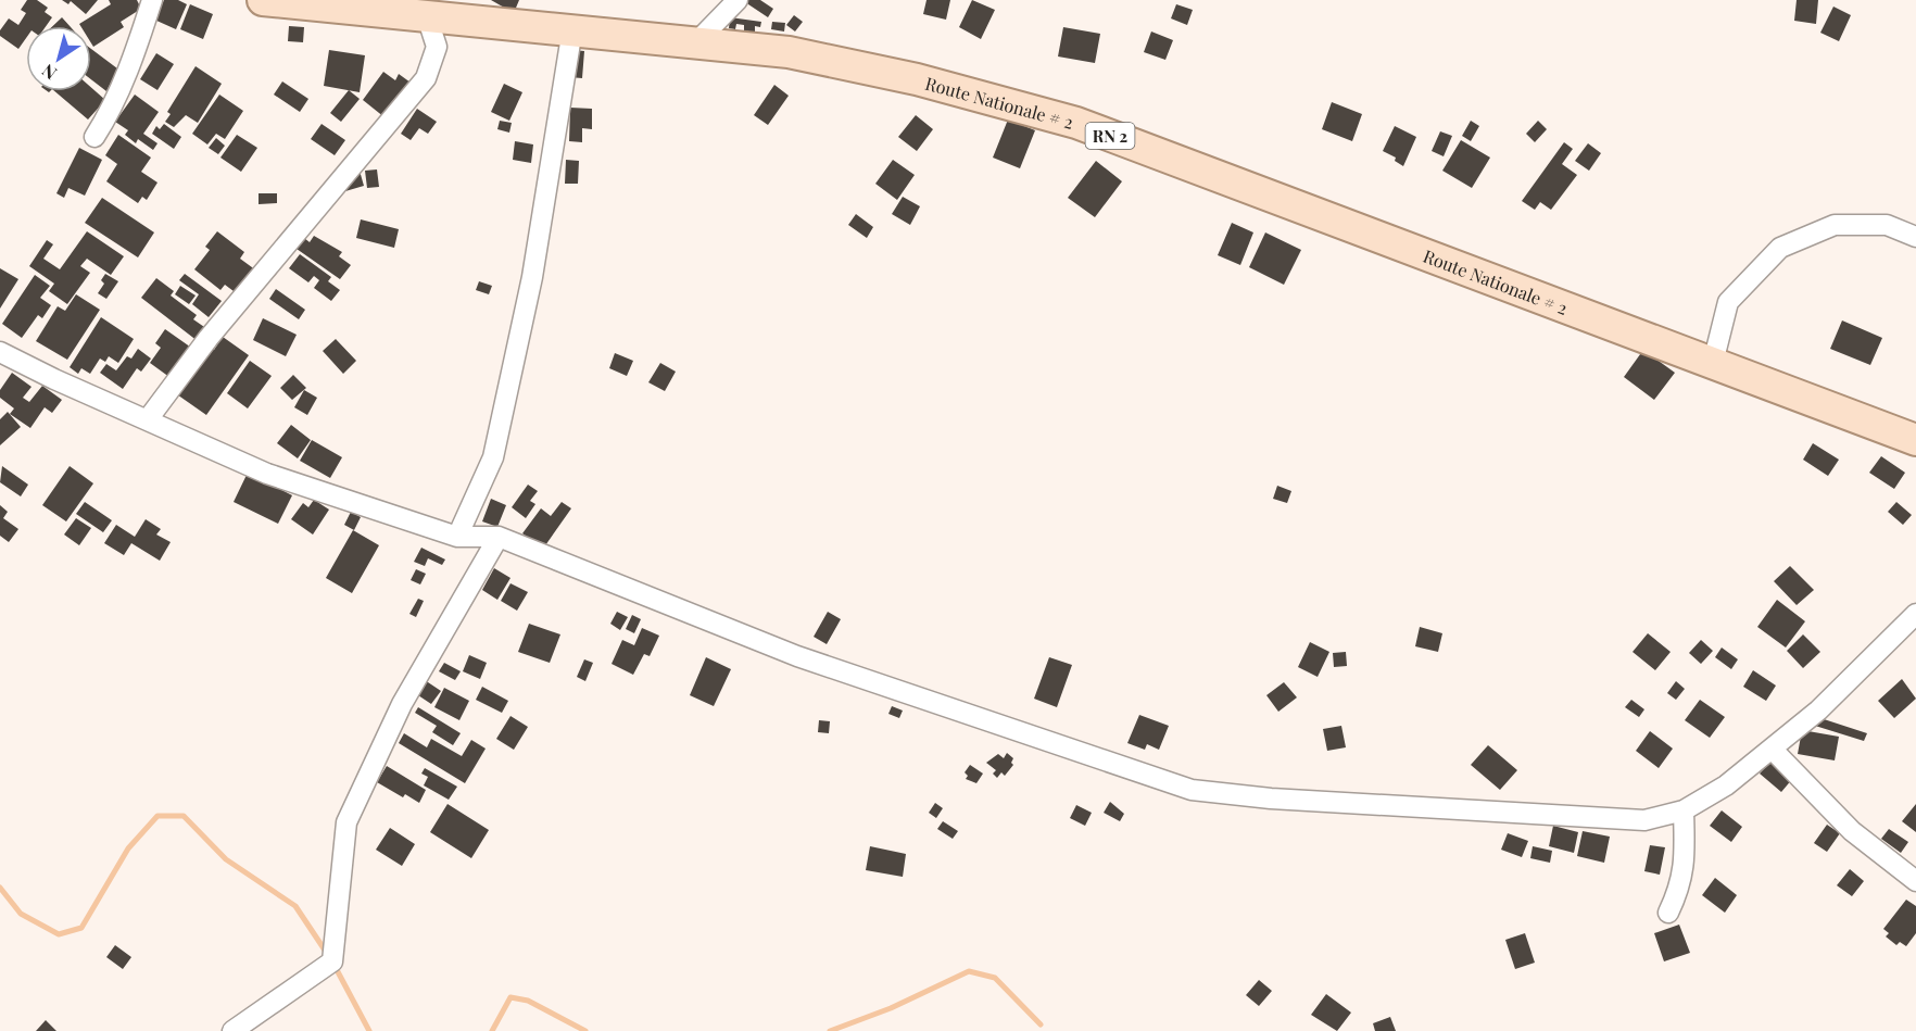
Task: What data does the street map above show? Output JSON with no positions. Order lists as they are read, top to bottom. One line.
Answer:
{"streets":{"main road":["Route Nationale # 2","RN 2"]},"north":"bottom left"}
